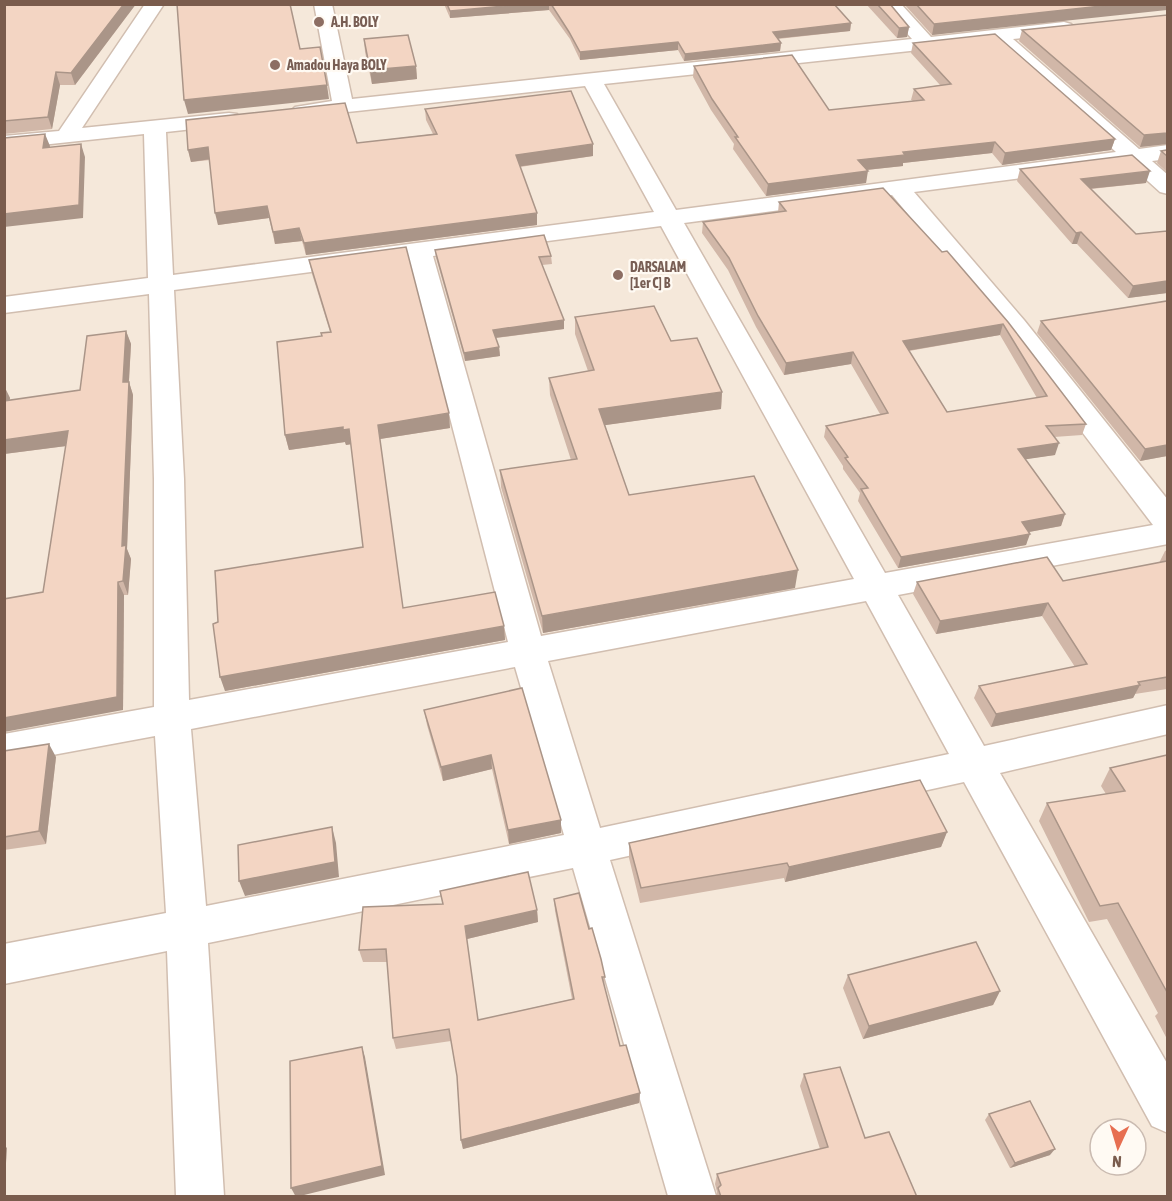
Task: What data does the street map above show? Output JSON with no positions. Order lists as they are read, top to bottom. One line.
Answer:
{"places":["A.H. BOLY","Amadou Haya BOLY","DARSALAM [1er C] B"],"north":"bottom"}
